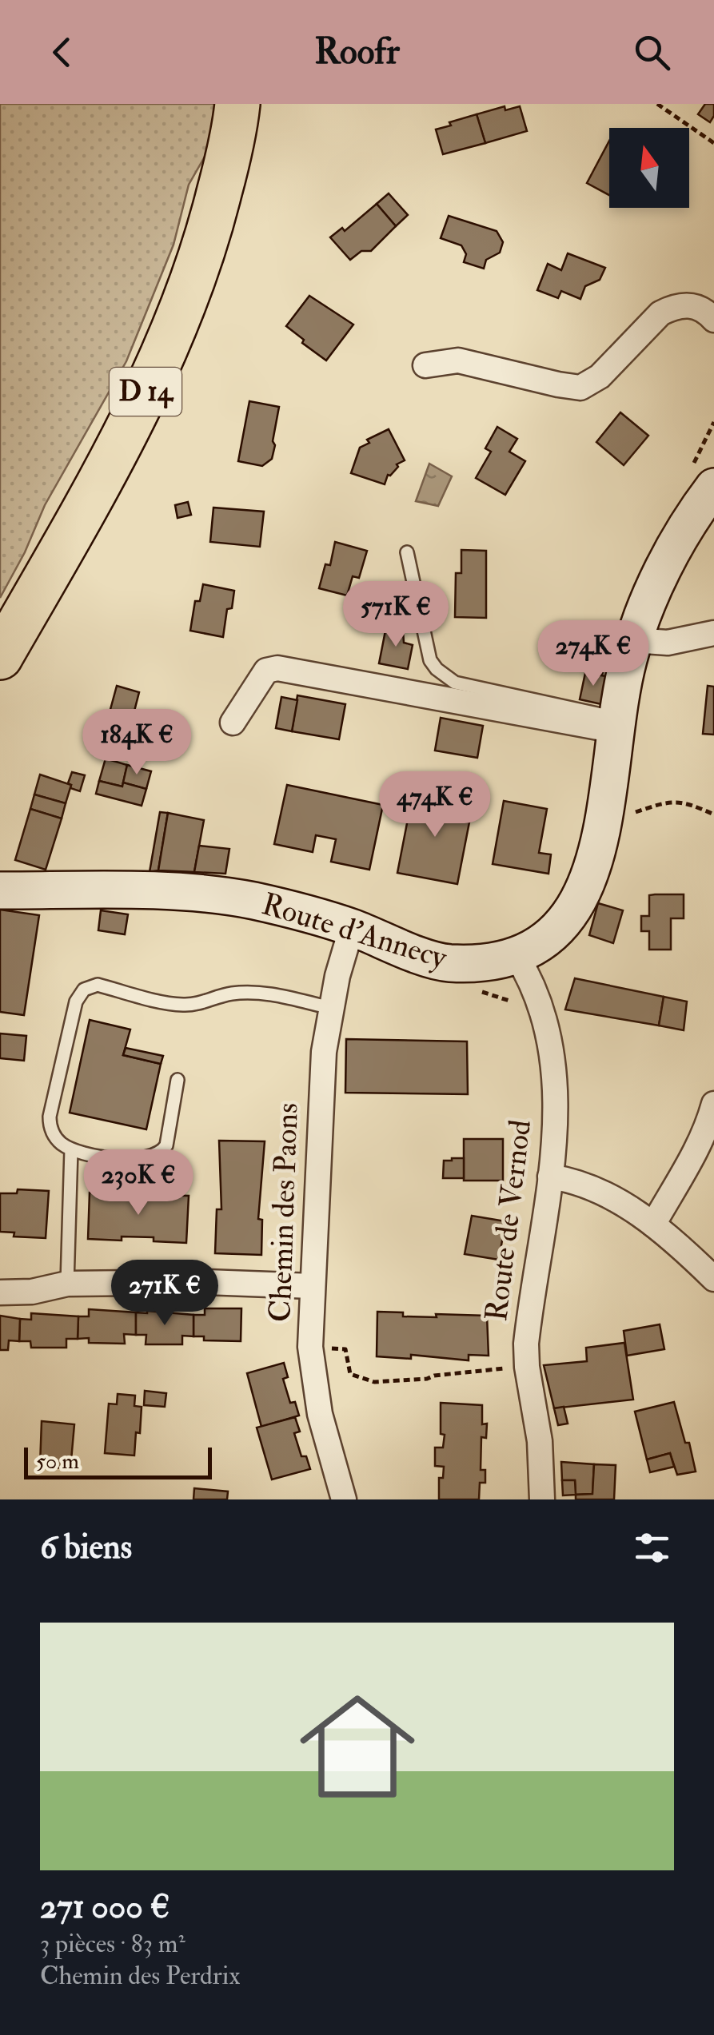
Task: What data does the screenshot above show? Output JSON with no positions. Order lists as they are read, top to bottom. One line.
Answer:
{"streets":{"highway":["D 14"],"street":["Route d'Annecy","Chemin des Paons","Route de Vernod"]},"crossings":[["Route d'Annecy","Chemin des Paons"],["Route d'Annecy","Route de Vernod"]],"scale_bar":"50 m","north":"top","page":{"header":"Roofr","price":["571K €","274K €","184K €","474K €","230K €","271K €"],"scale":"50 m","heading":"6 biens","list":[{"name":"271 000 €","note":"3 pièces · 83 m² · Chemin des Perdrix"}]}}
